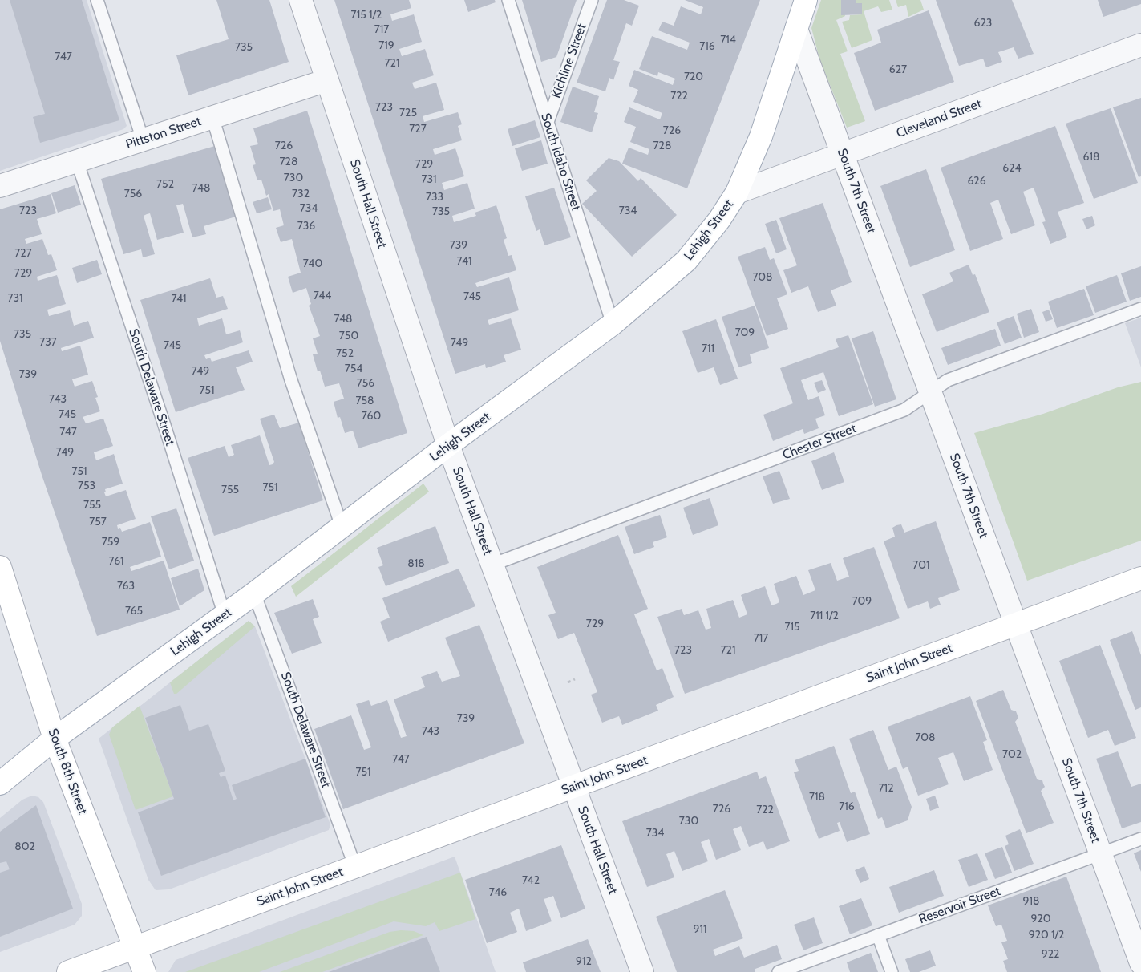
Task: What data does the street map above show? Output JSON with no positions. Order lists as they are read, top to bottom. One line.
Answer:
{"streets":{"main road":["Lehigh Street","Saint John Street","South 8th Street"],"street":["Cleveland Street","Pittston Street","South 7th Street","South Hall Street"],"lane":["Kichline Street","South Idaho Street","South Delaware Street","Chester Street","Reservoir Street"]},"crossings":[["Kichline Street","South Idaho Street"],["Cleveland Street","South 7th Street"],["Cleveland Street","Lehigh Street"],["Pittston Street","South Hall Street"],["Pittston Street","South Delaware Street"],["South Idaho Street","Lehigh Street"],["South 7th Street","Lehigh Street"],["South 7th Street","Chester Street"],["South 7th Street","Saint John Street"],["South 7th Street","Reservoir Street"],["South Hall Street","Lehigh Street"],["South Hall Street","Chester Street"],["South Hall Street","Saint John Street"],["Lehigh Street","South Delaware Street"],["Lehigh Street","South 8th Street"],["South Delaware Street","Saint John Street"],["Saint John Street","South 8th Street"]],"house_numbers":["715 1/2","623","717","714","719","716","735","747","721","627","720","722","723","725","727","726","726","728","618","728","729","624","730","731","626","752","748","756","732","733","734","723","734","735","736","739","727","741","740","729","708","744","745","731","741","748","709","735","750","737","749","745","711","752","754","749","739","756","751","743","758","745","760","747","749","751","753","751","755","755","757","759","761","818","701","763","709","765","711 1/2","729","715","717","723","721","739","743","708","702","747","751","712","718","716","726","722","730","734","802","742","746","918","920","911","920 1/2","922","912"]}
